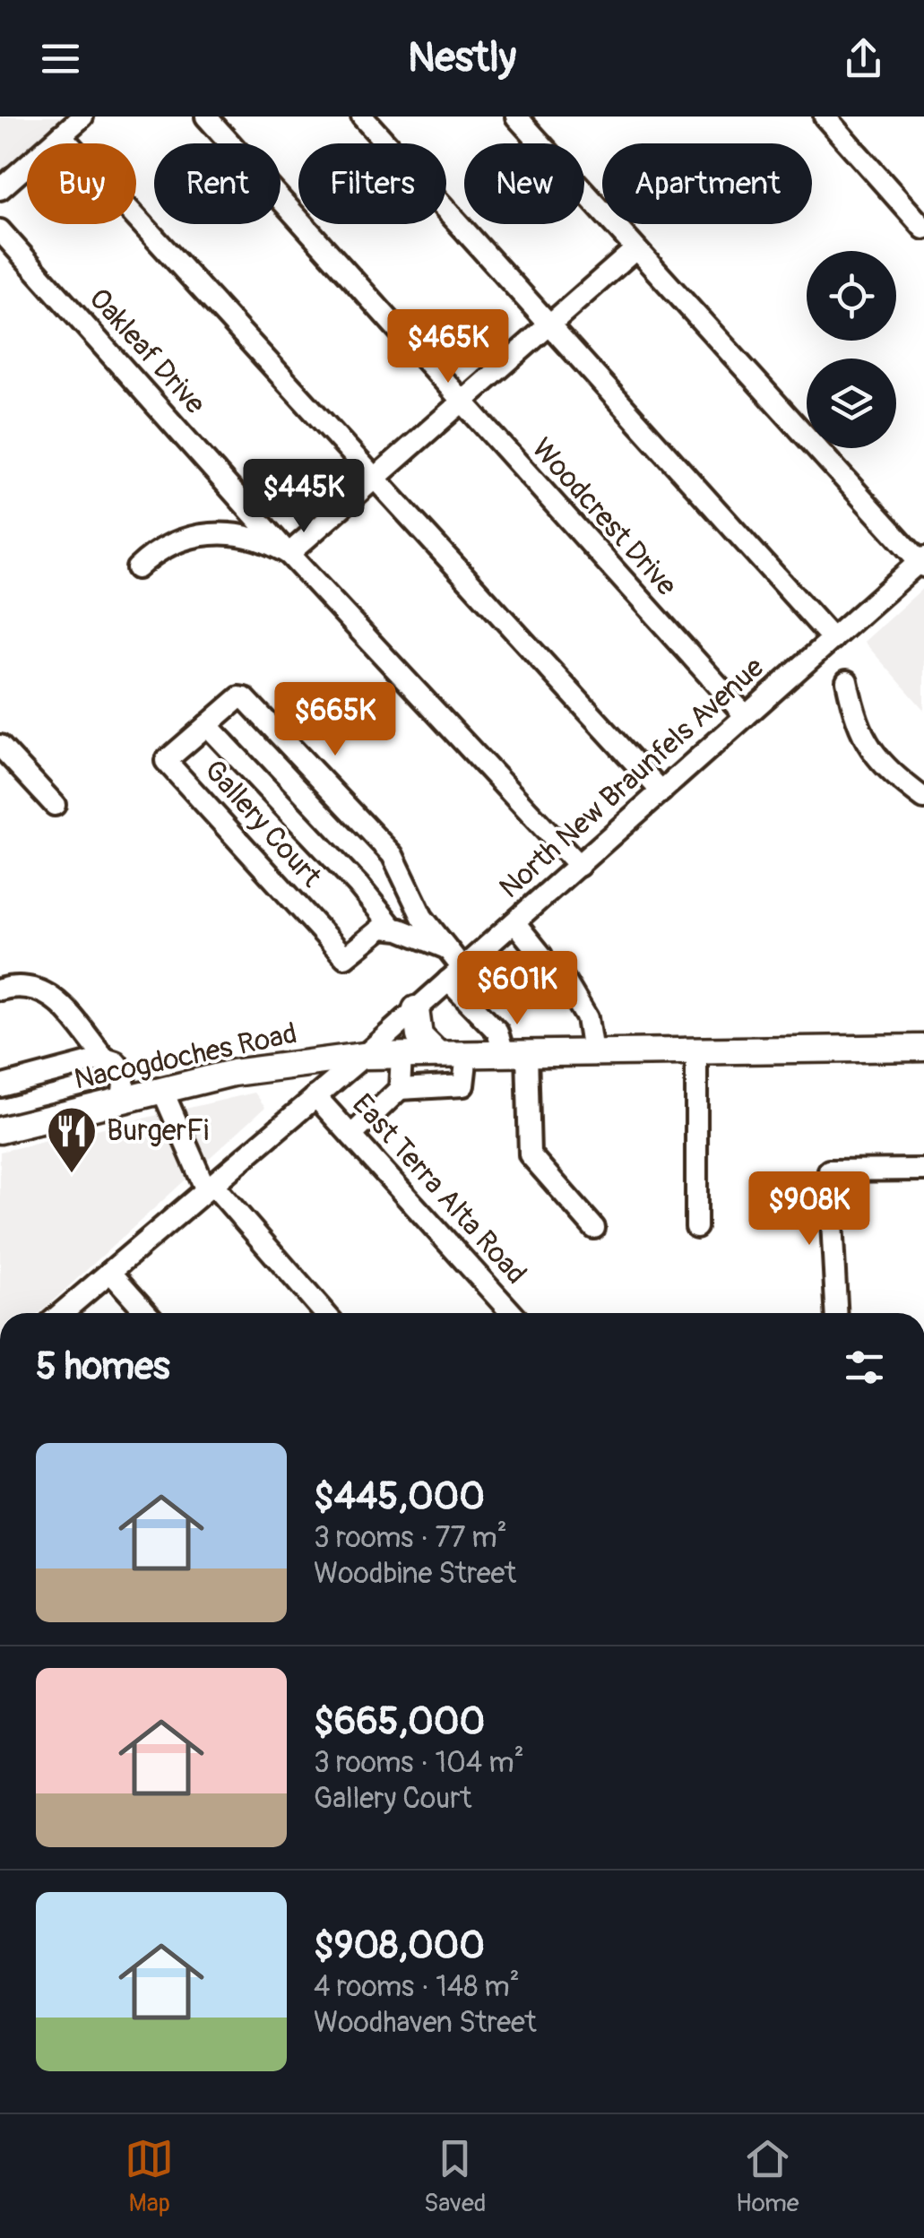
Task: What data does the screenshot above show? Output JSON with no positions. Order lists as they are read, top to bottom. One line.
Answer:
{"streets":{"main road":["Nacogdoches Road"],"street":["Oakleaf Drive","Woodcrest Drive","North New Braunfels Avenue","Gallery Court","East Terra Alta Road"]},"crossings":[["Oakleaf Drive","North New Braunfels Avenue"],["Woodcrest Drive","North New Braunfels Avenue"],["North New Braunfels Avenue","Gallery Court"],["North New Braunfels Avenue","Nacogdoches Road"],["North New Braunfels Avenue","East Terra Alta Road"],["Gallery Court","Nacogdoches Road"]],"places":{"restaurant":["BurgerFi"]},"page":{"header":"Nestly","chip":["Buy","Rent","Filters","New","Apartment"],"price":["$465K","$445K","$665K","$601K","$908K"],"heading":"5 homes","list":[{"name":"$445,000","note":"3 rooms · 77 m² · Woodbine Street"},{"name":"$665,000","note":"3 rooms · 104 m² · Gallery Court"},{"name":"$908,000","note":"4 rooms · 148 m² · Woodhaven Street"}],"tabs":["Map","Saved","Home"]}}
